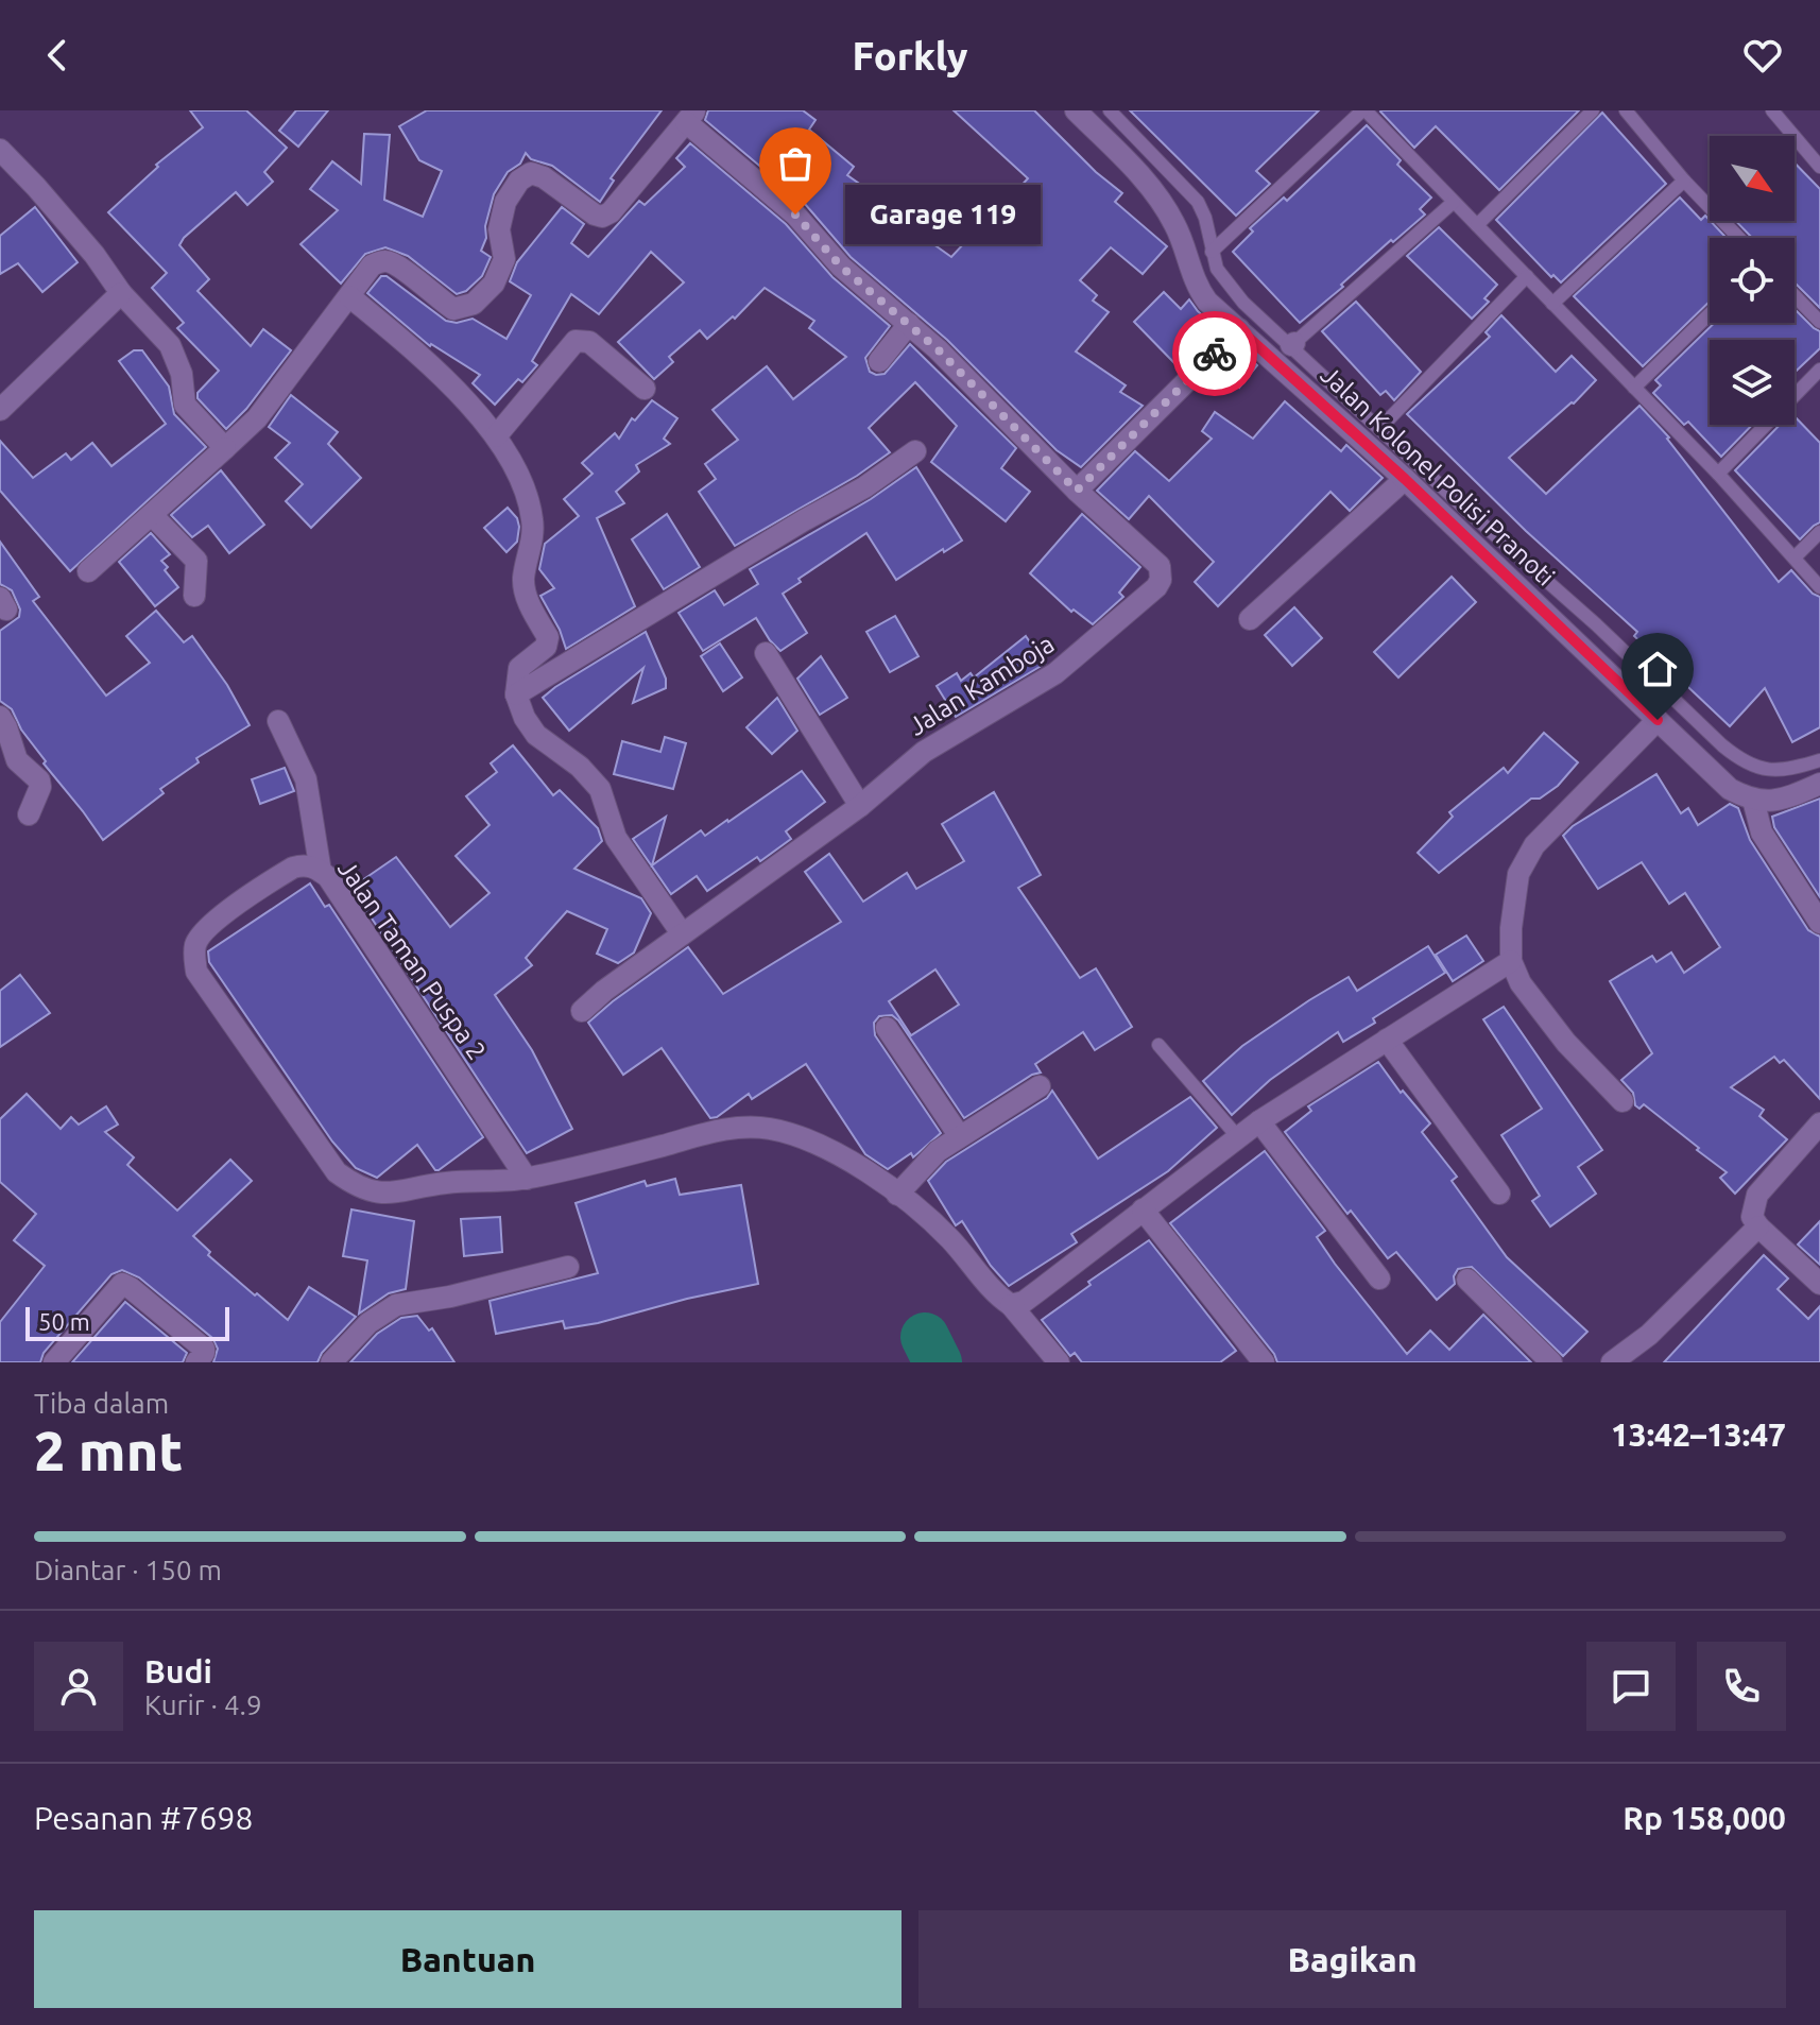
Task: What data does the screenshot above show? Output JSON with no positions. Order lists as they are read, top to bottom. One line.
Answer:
{"streets":{"street":["Jalan Kolonel Polisi Pranoti","Jalan Kamboja","Jalan Taman Puspa 2"]},"places":["Garage 119"],"scale_bar":"50 m","north":"bottom right","page":{"header":"Forkly","bubble":"Garage 119","scale":"50 m","heading":["2 mnt","Tiba dalam","13:42–13:47"],"panel":["Budi","Kurir · 4.9","Pesanan #7698","Rp 158,000"],"bar":"Diantar · 150 m","buttons":["Bantuan","Bagikan"]}}
